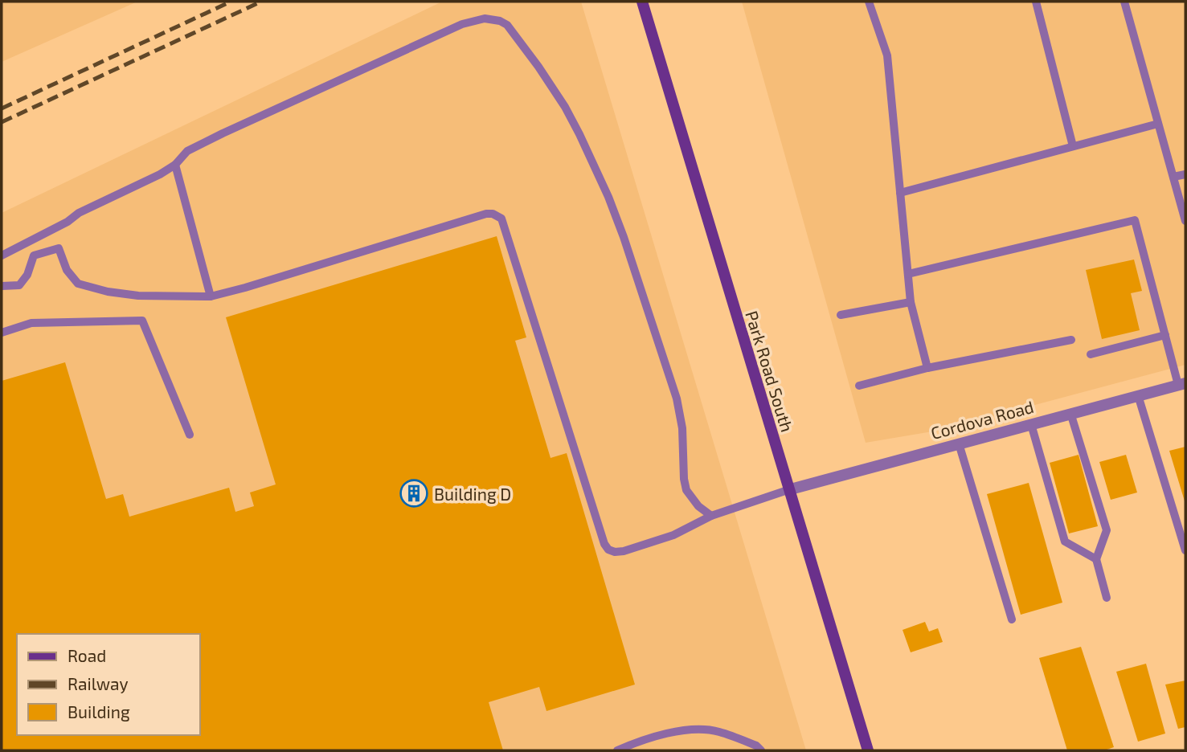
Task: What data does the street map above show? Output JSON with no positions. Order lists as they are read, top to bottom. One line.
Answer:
{"streets":{"main road":["Park Road South"],"street":["Cordova Road"]},"crossings":[["Park Road South","Cordova Road"]],"places":{"building":["Building D"]},"legend":["Road","Railway","Building"]}
